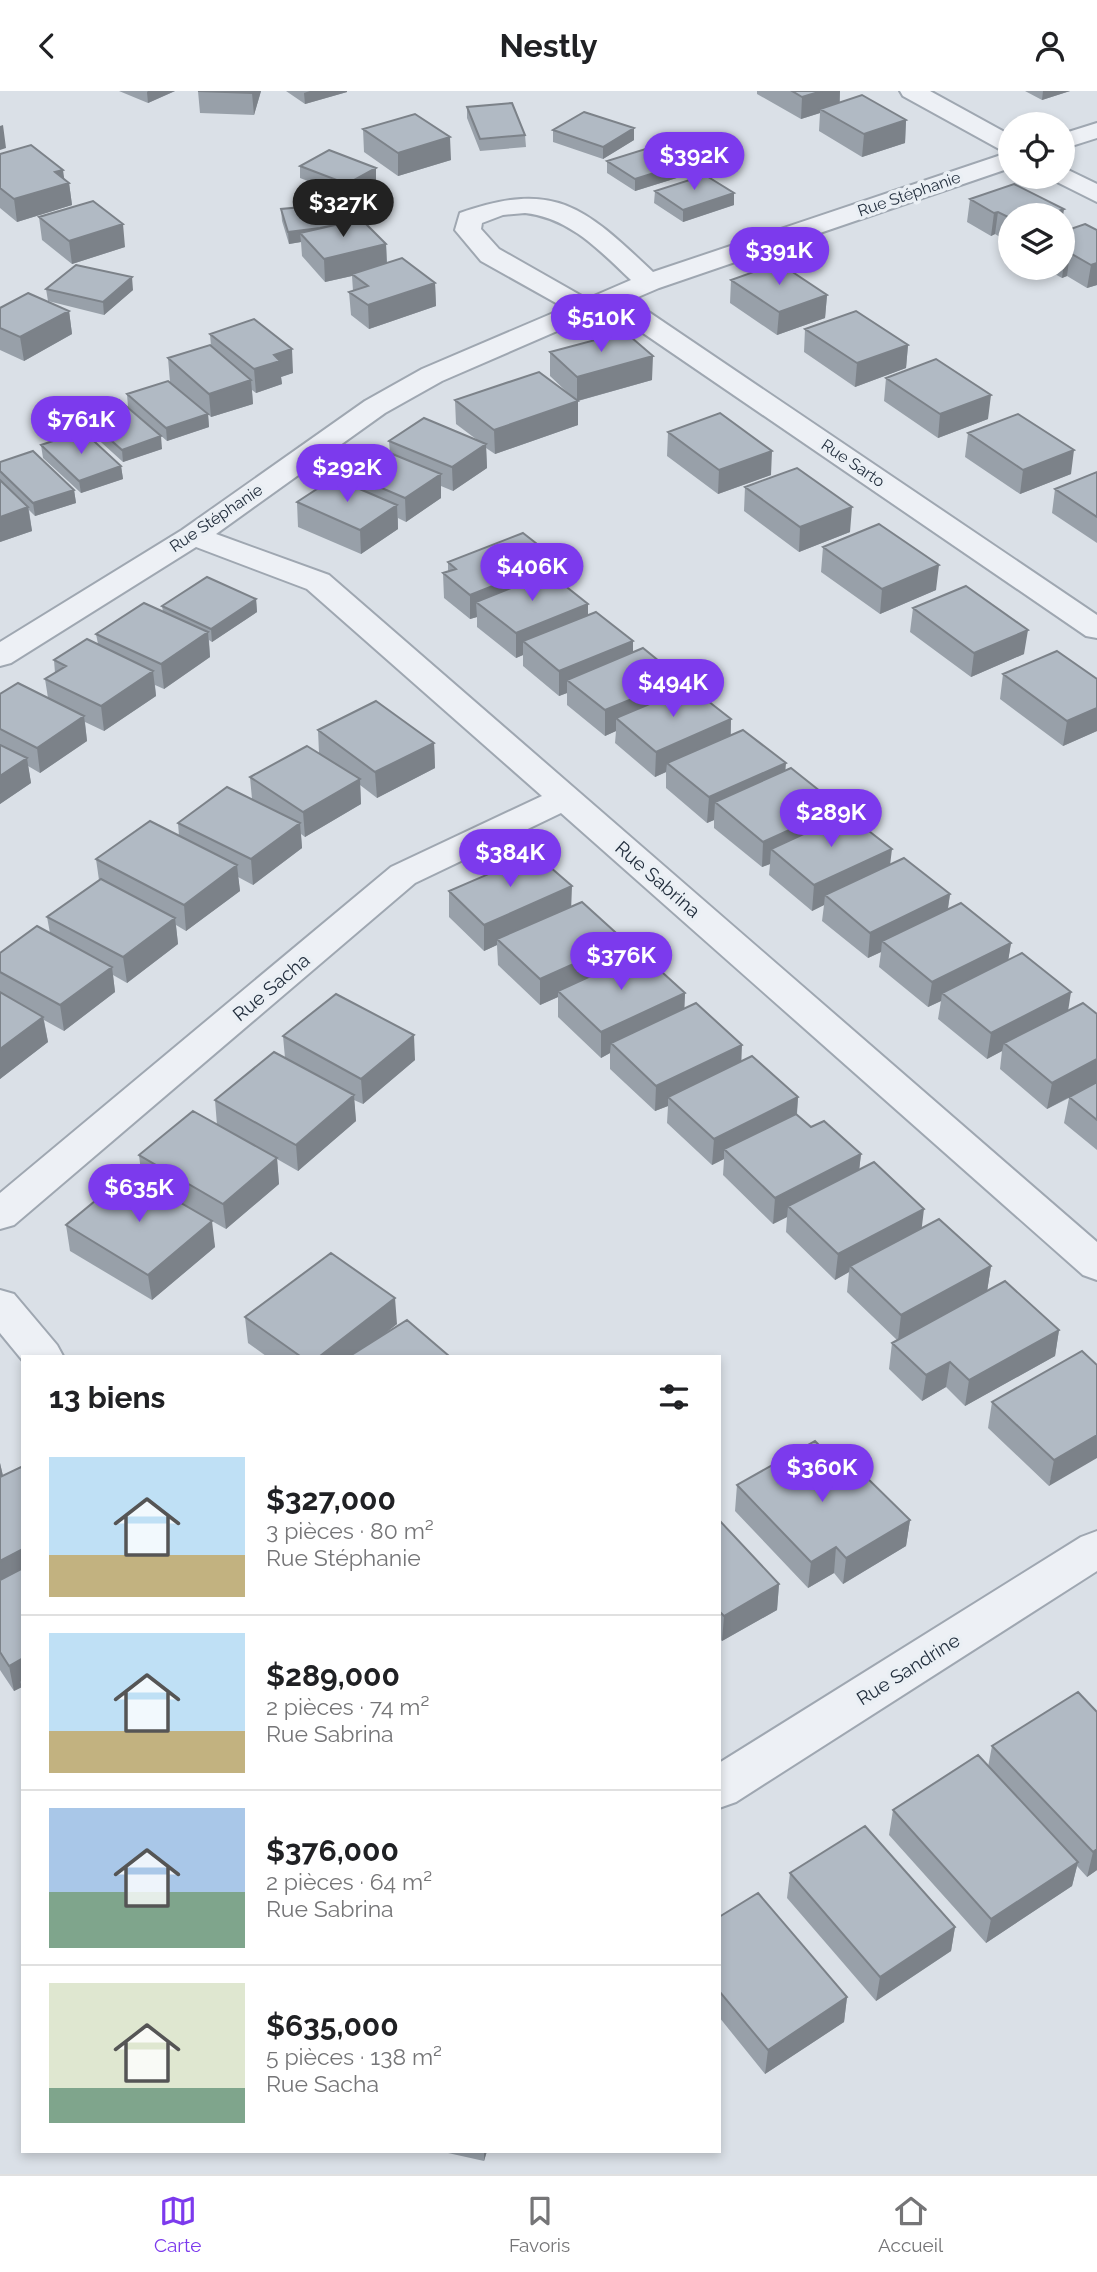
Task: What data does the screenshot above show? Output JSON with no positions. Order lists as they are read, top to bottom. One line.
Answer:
{"streets":{"street":["Rue Stéphanie","Rue Sarto","Rue Sabrina","Rue Sacha","Rue Sandrine"]},"crossings":[["Rue Stéphanie","Rue Sarto"],["Rue Stéphanie","Rue Sabrina"],["Rue Sabrina","Rue Sacha"]],"page":{"header":"Nestly","price":["$392K","$327K","$391K","$510K","$761K","$292K","$406K","$494K","$289K","$384K","$376K","$635K","$360K"],"heading":"13 biens","list":[{"name":"$327,000","note":"3 pièces · 80 m² · Rue Stéphanie"},{"name":"$289,000","note":"2 pièces · 74 m² · Rue Sabrina"},{"name":"$376,000","note":"2 pièces · 64 m² · Rue Sabrina"},{"name":"$635,000","note":"5 pièces · 138 m² · Rue Sacha"}],"tabs":["Carte","Favoris","Accueil"]}}
